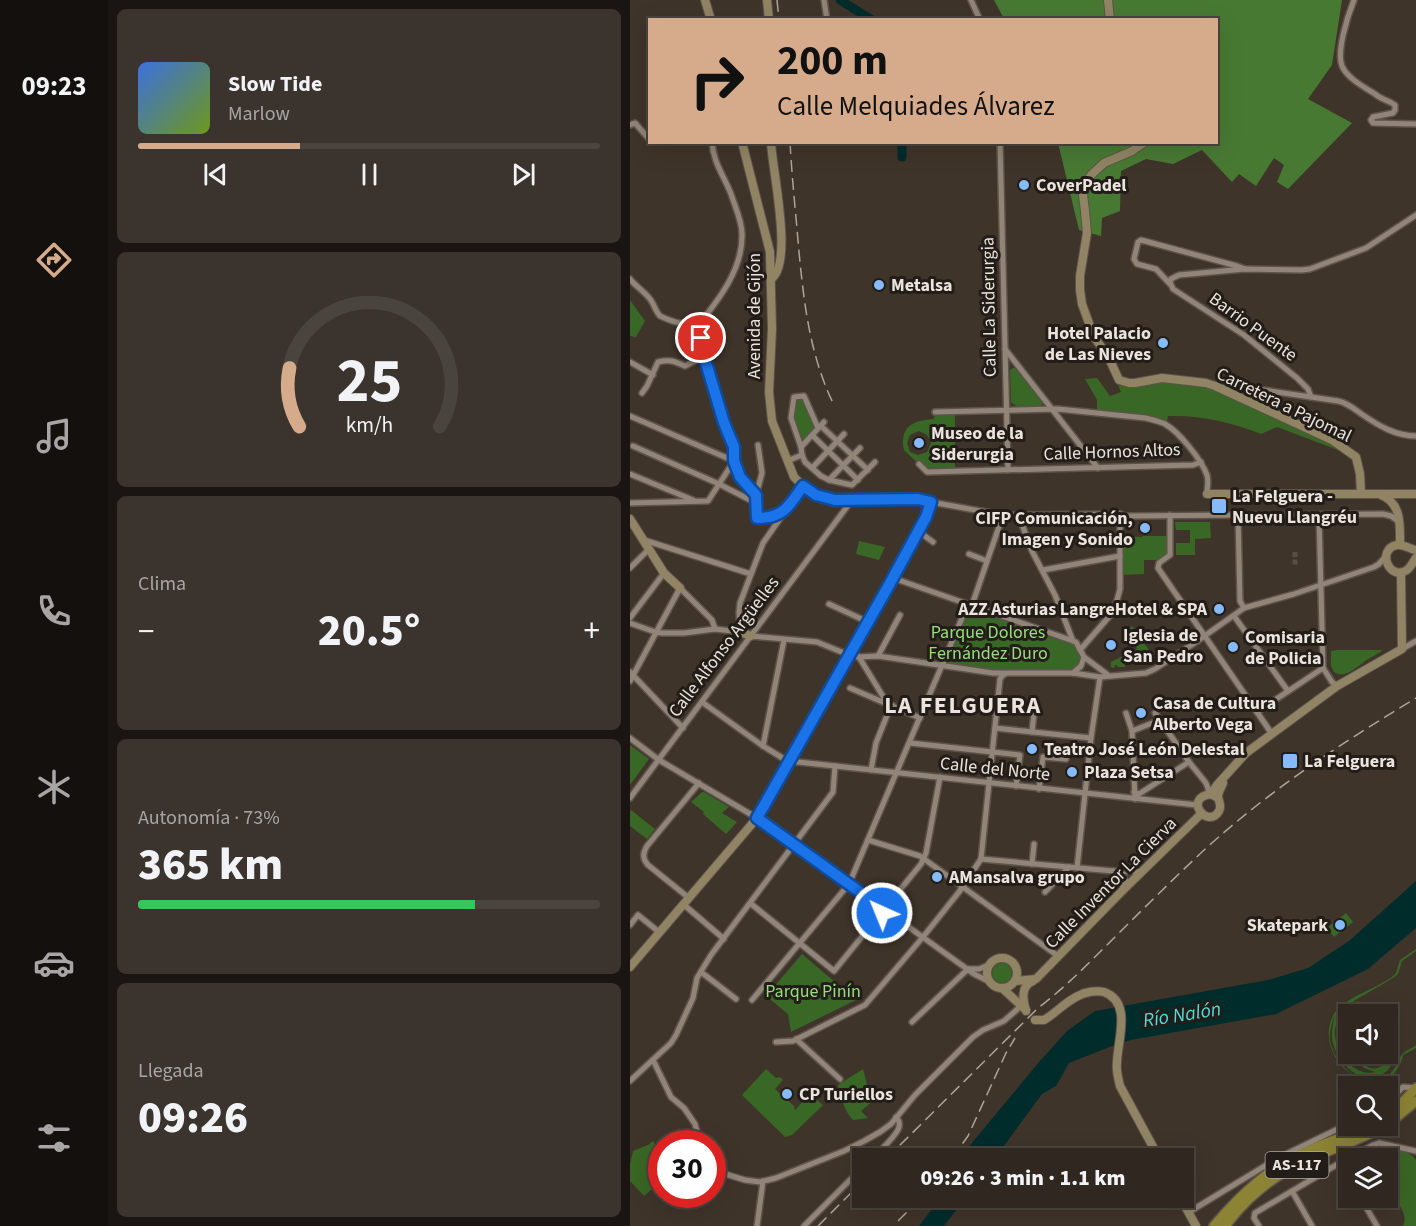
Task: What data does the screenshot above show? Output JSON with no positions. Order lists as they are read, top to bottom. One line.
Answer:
{"streets":{"highway":["AS-117"],"street":["Calle La Siderurgia","Avenida de Gijón","Barrio Puente","Carretera a Pajomal","Calle Hornos Altos","Calle Alfonso Argüelles","Calle del Norte","Calle Inventor La Cierva"]},"crossings":[["Calle La Siderurgia","Calle Hornos Altos"],["Calle del Norte","Calle Inventor La Cierva"]],"districts":["LA FELGUERA"],"water":["Río Nalón"],"parks":["Parque Dolores Fernández Duro","Parque Pinín"],"places":{"other":["CoverPadel","Metalsa","Hotel Palacio de Las Nieves","Museo de la Siderurgia","CIFP Comunicación, Imagen y Sonido","AZZ Asturias LangreHotel & SPA","Iglesia de San Pedro","Comisaria de Policia","Casa de Cultura Alberto Vega","Teatro José León Delestal","Plaza Setsa","AMansalva grupo","Skatepark","CP Turiellos"],"transit":["La Felguera - Nuevu Llangréu","La Felguera"]},"page":{"tabs":"09:23","turn":["200 m","Calle Melquiades Álvarez"],"song":["Slow Tide","Marlow"],"tile":["Clima",["Autonomía · 73%","365 km"],["Llegada","09:26"]],"heat":["−","20.5°","+"],"limit":"30","trip":"09:26 · 3 min · 1.1 km","gauge":["25","km/h"]}}
